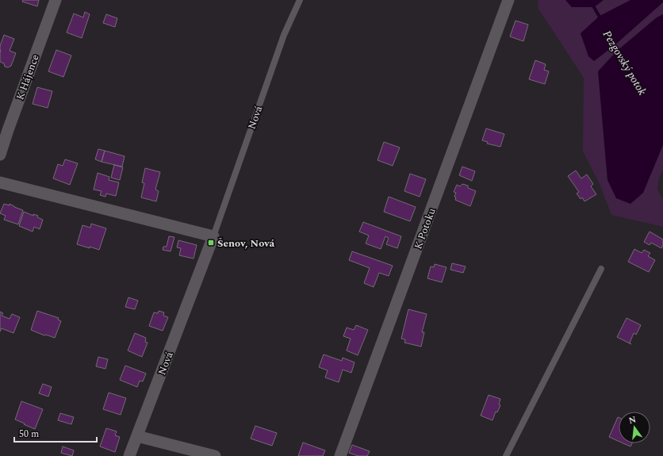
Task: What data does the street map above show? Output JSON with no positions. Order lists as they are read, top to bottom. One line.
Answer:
{"streets":{"street":["K Hájence","Nová","K Potoku"]},"water":["Pezgovský potok"],"places":{"transit":["Šenov, Nová"]},"scale_bar":"50 m","north":"top"}
